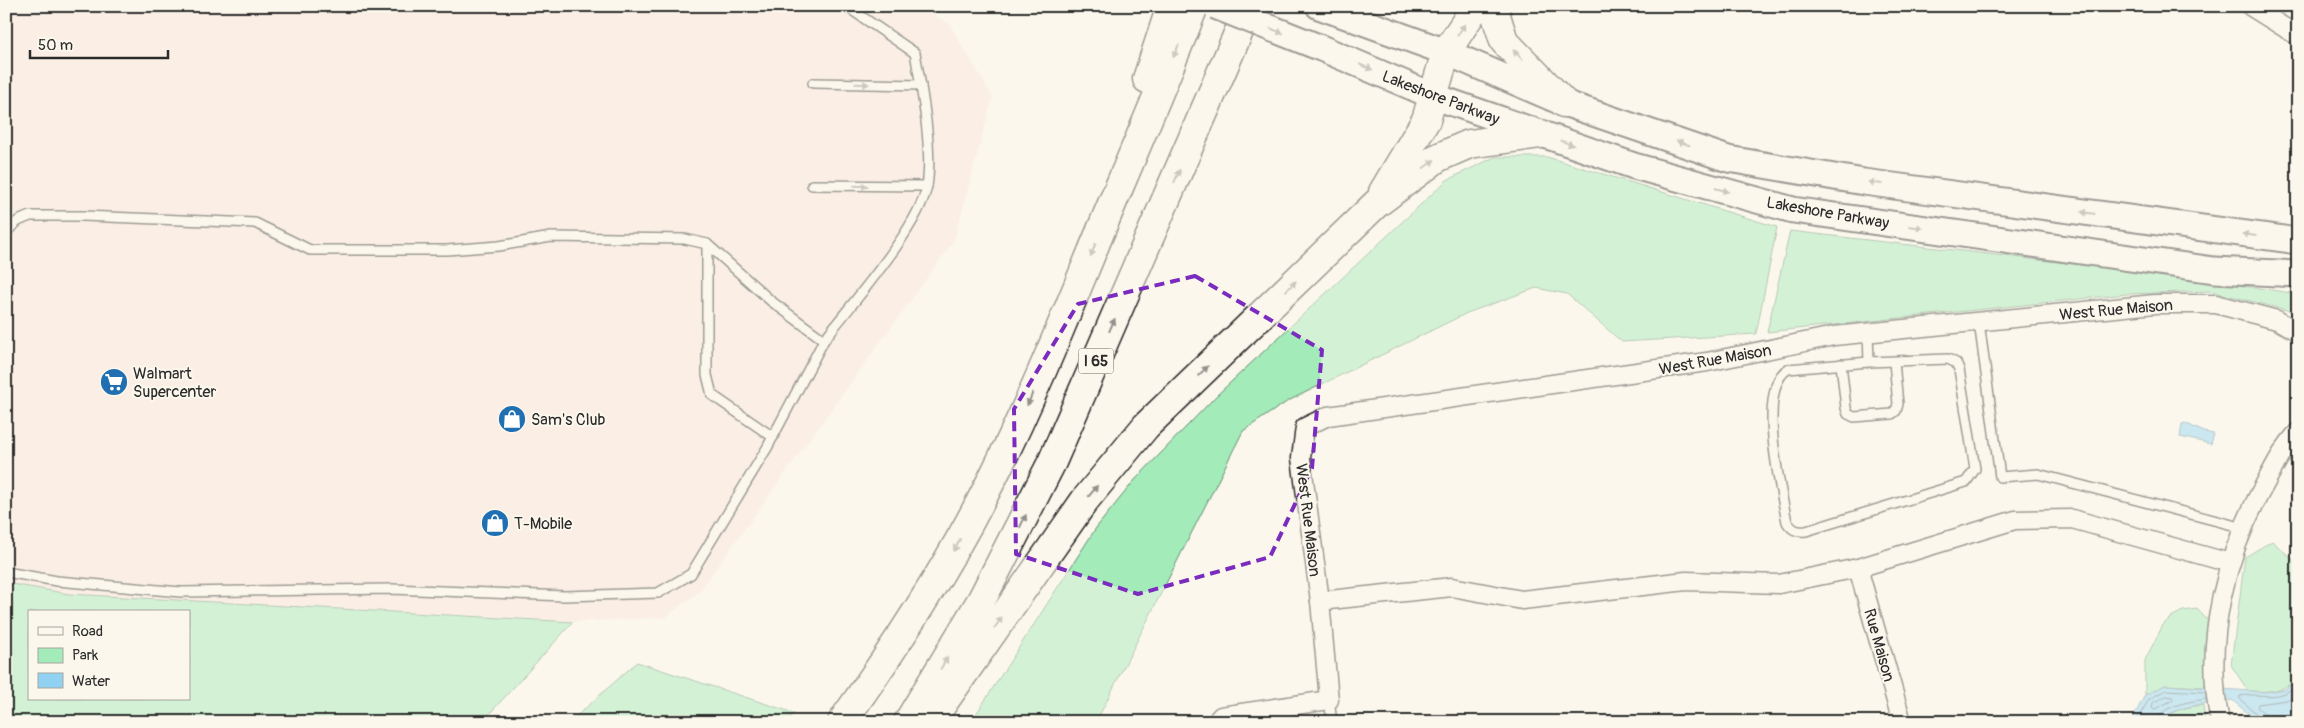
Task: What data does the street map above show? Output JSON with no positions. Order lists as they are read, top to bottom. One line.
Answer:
{"streets":{"highway":["I 65"],"main road":["Lakeshore Parkway"],"street":["West Rue Maison","Rue Maison"]},"places":{"supermarket":["Walmart Supercenter"],"shop":["Sam's Club","T-Mobile"]},"legend":["Road","Park","Water"],"scale_bar":"50 m"}
